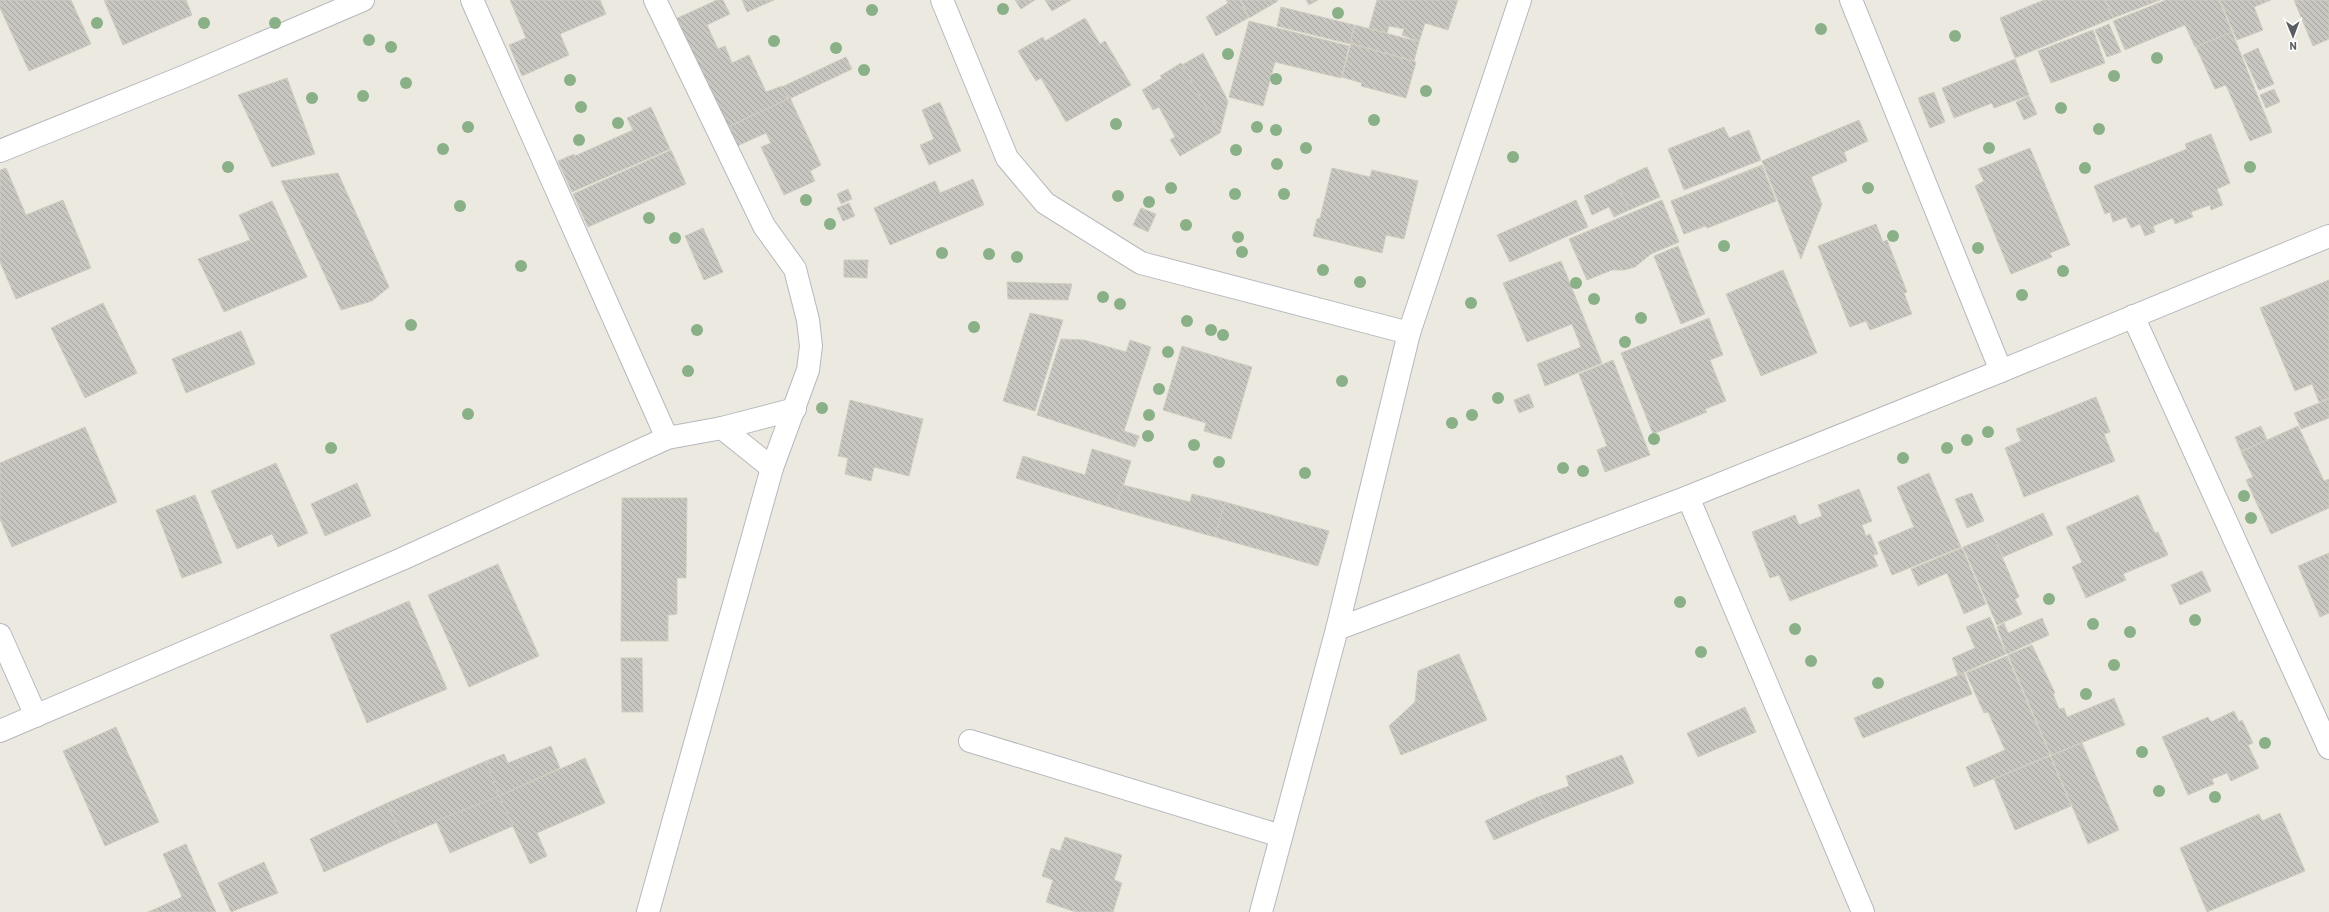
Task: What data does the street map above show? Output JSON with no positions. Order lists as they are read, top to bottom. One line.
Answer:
{"north":"bottom"}
